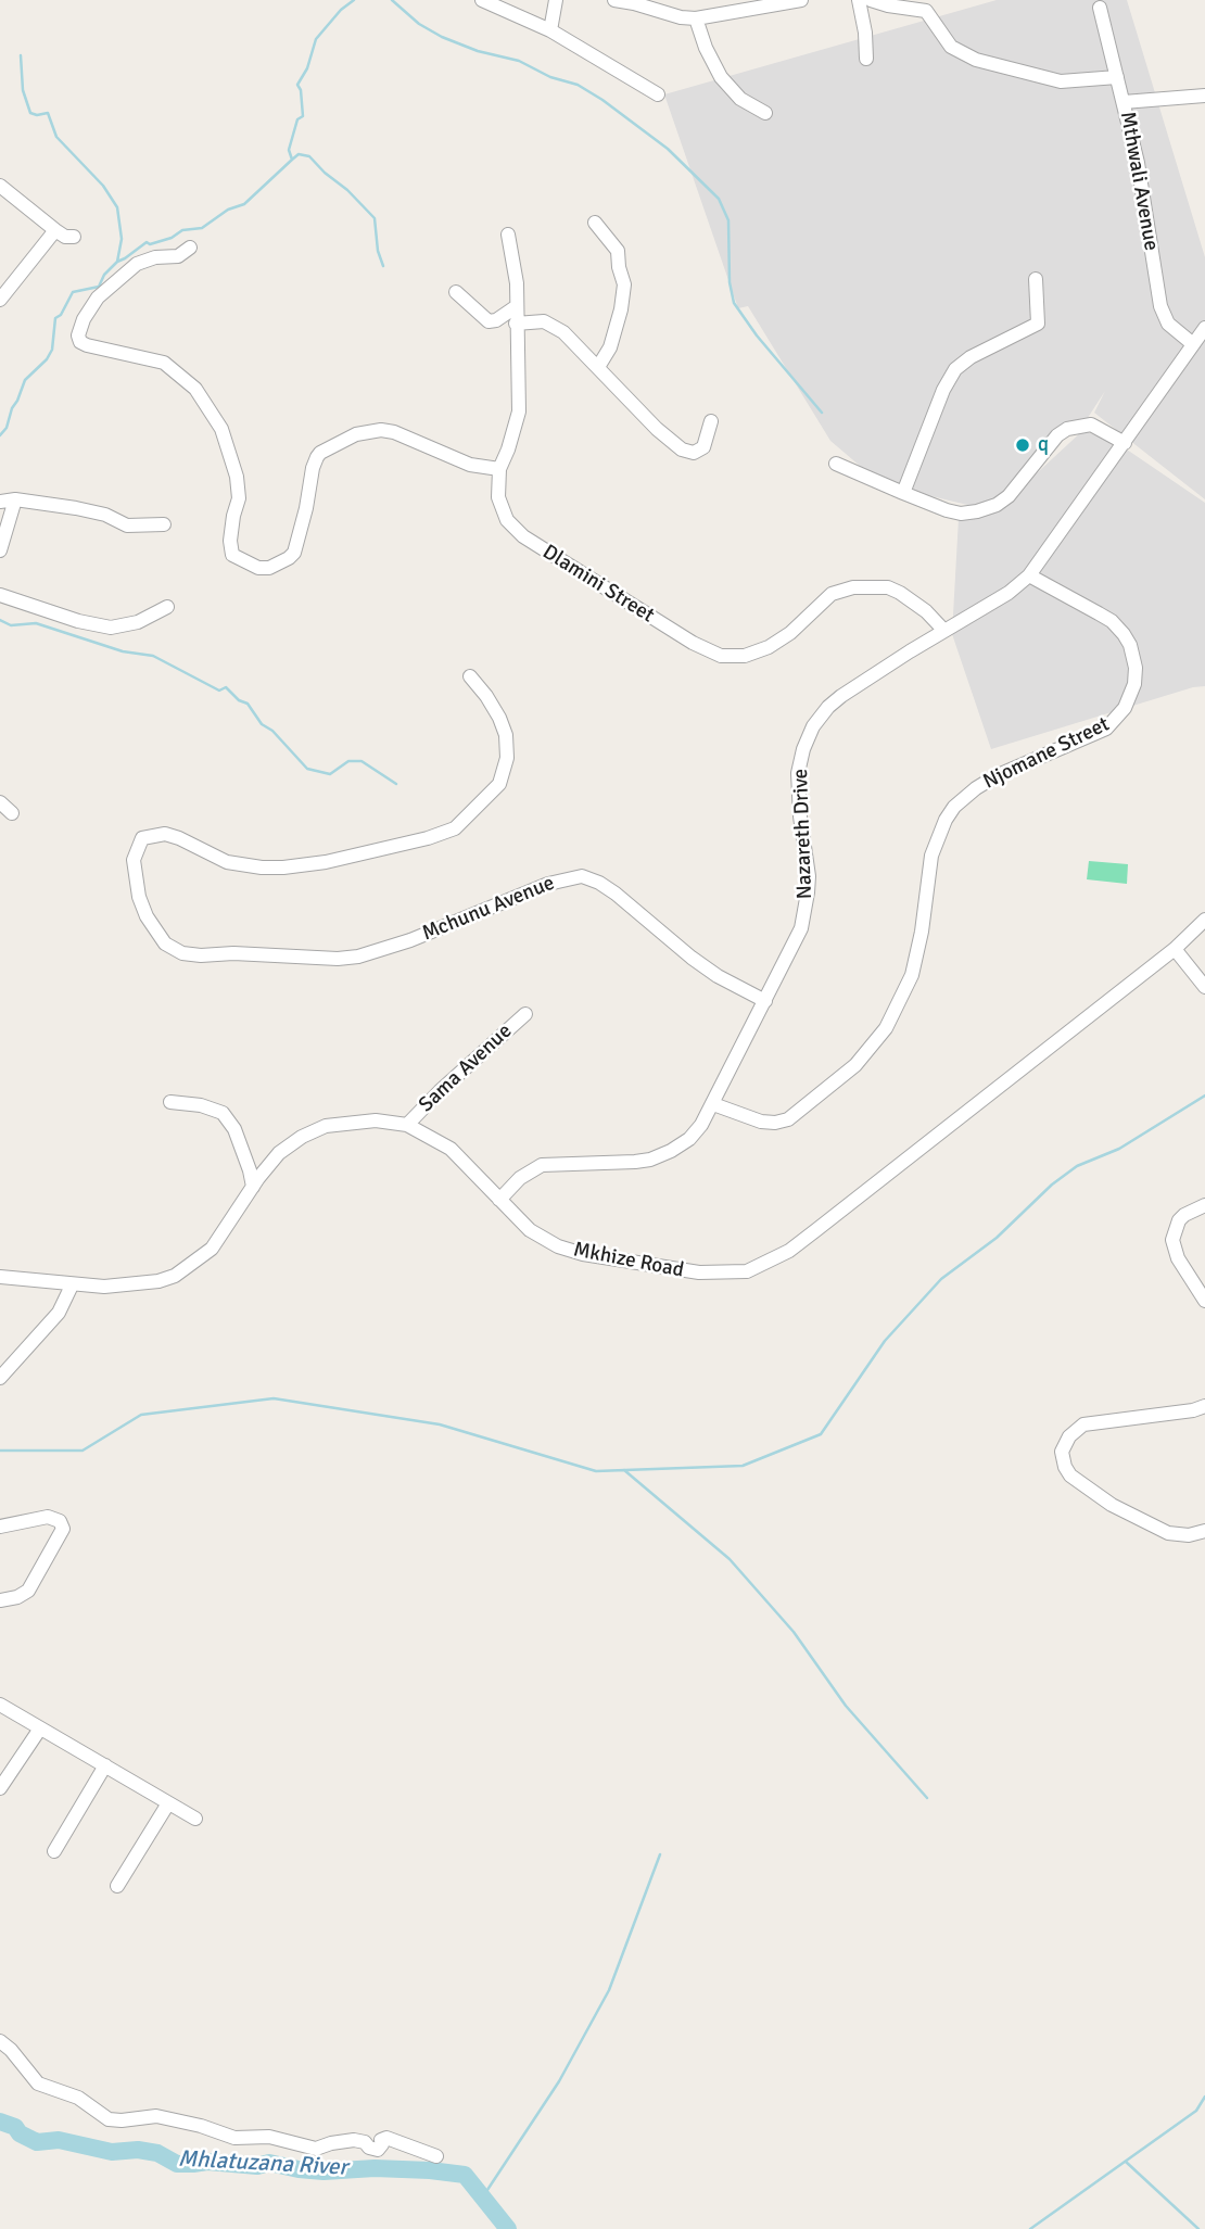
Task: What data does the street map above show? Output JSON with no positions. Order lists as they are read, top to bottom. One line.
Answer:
{"streets":{"street":["Mthwali Avenue","Dlamini Street","Njomane Street","Nazareth Drive","Mchunu Avenue","Sama Avenue","Mkhize Road"]},"crossings":[["Mthwali Avenue","Nazareth Drive"],["Dlamini Street","Nazareth Drive"],["Njomane Street","Nazareth Drive"],["Nazareth Drive","Mchunu Avenue"],["Nazareth Drive","Mkhize Road"],["Sama Avenue","Mkhize Road"]],"water":["Mhlatuzana River"],"places":["q"]}
